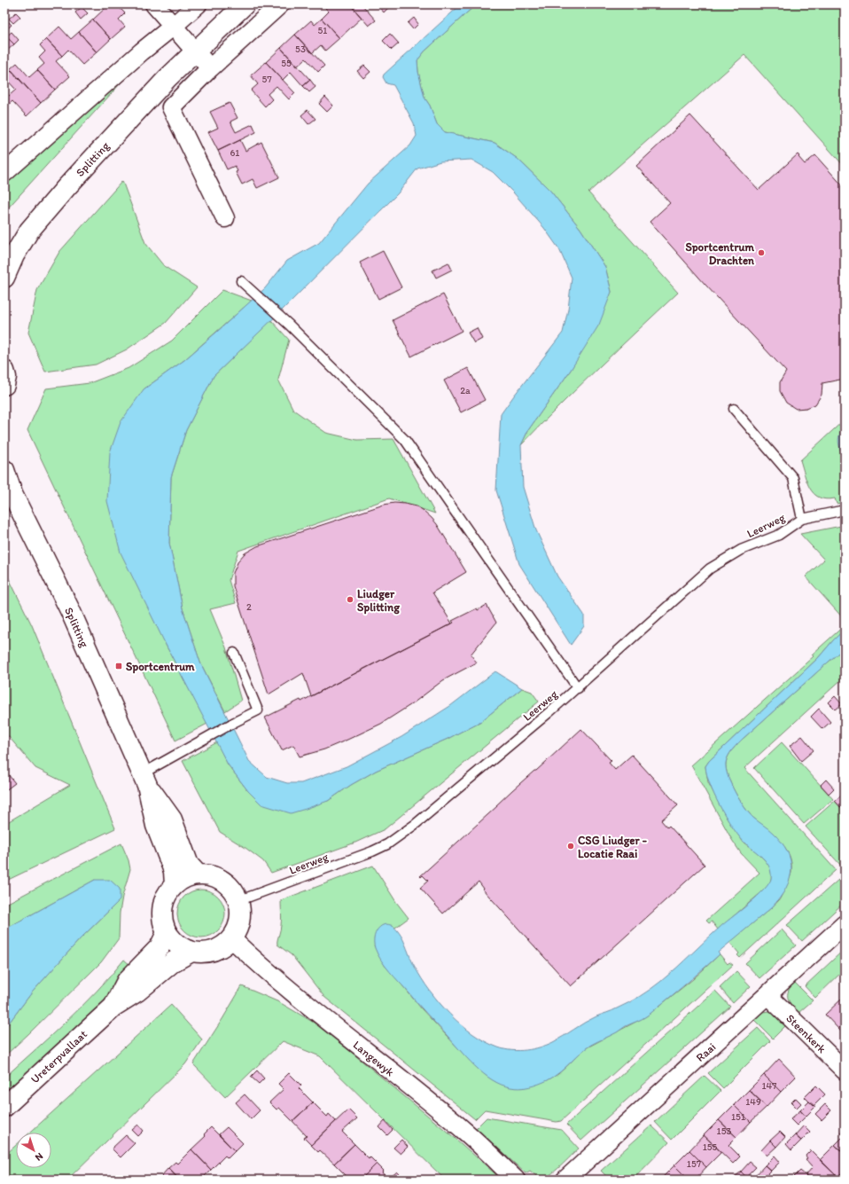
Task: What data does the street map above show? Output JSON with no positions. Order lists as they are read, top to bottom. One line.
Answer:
{"streets":{"main road":["Splitting","Ureterpvallaat"],"street":["Steenkerk","Raai","Langewyk"],"lane":["Leerweg"]},"crossings":[["Splitting","Leerweg"],["Splitting","Ureterpvallaat"],["Splitting","Langewyk"],["Leerweg","Ureterpvallaat"],["Leerweg","Langewyk"],["Steenkerk","Raai"],["Ureterpvallaat","Langewyk"]],"places":{"other":["Sportcentrum Drachten","Liudger Splitting","CSG Liudger - Locatie Raai"],"transit":["Sportcentrum"]},"house_numbers":["51","53","55","57","61","2a","2","147","149","151","153","155","157"],"north":"bottom right"}
